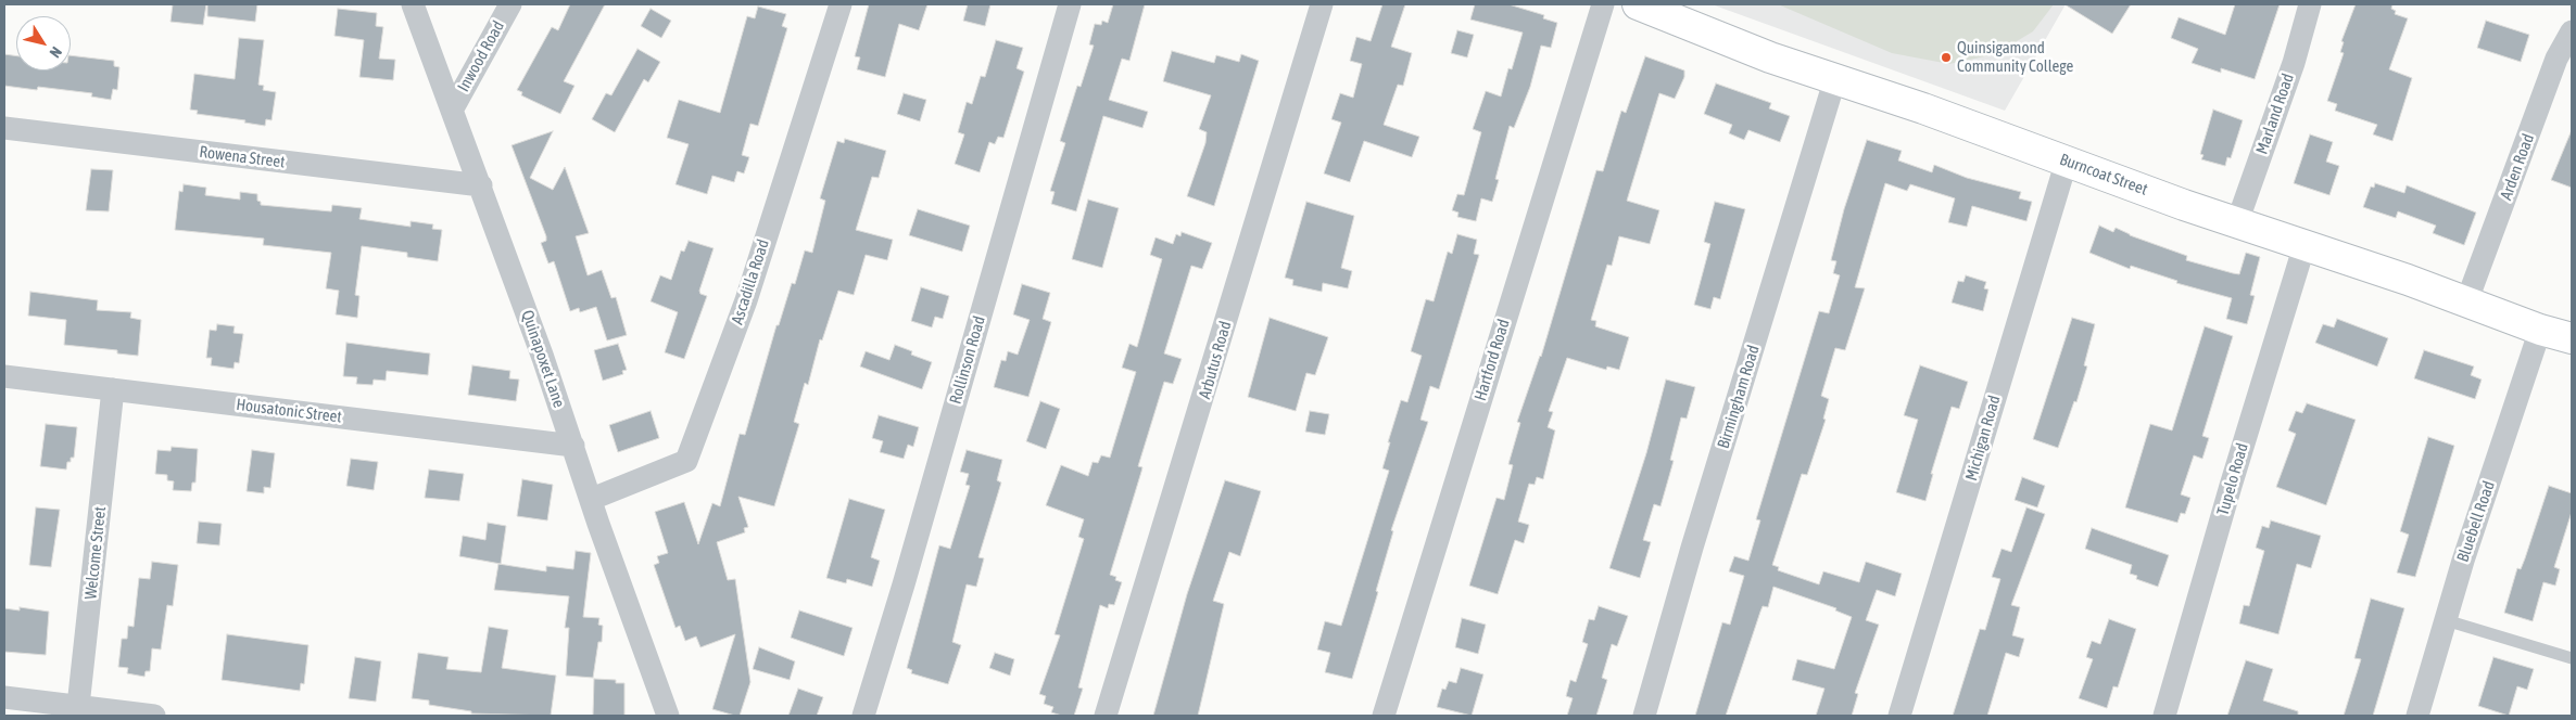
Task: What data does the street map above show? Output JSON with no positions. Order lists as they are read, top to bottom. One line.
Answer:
{"streets":{"main road":["Burncoat Street"],"street":["Inwood Road","Marland Road","Rowena Street","Arden Road","Ascadilla Road","Quinapoxet Lane","Rollinson Road","Arbutus Road","Hartford Road","Birmingham Road","Housatonic Street","Michigan Road","Tupelo Road","Bluebell Road","Welcome Street"]},"crossings":[["Inwood Road","Quinapoxet Lane"],["Marland Road","Burncoat Street"],["Rowena Street","Quinapoxet Lane"],["Arden Road","Burncoat Street"],["Burncoat Street","Birmingham Road"],["Burncoat Street","Michigan Road"],["Burncoat Street","Tupelo Road"],["Burncoat Street","Bluebell Road"],["Ascadilla Road","Quinapoxet Lane"],["Quinapoxet Lane","Housatonic Street"],["Housatonic Street","Welcome Street"]],"places":["Quinsigamond Community College"],"north":"bottom right"}
